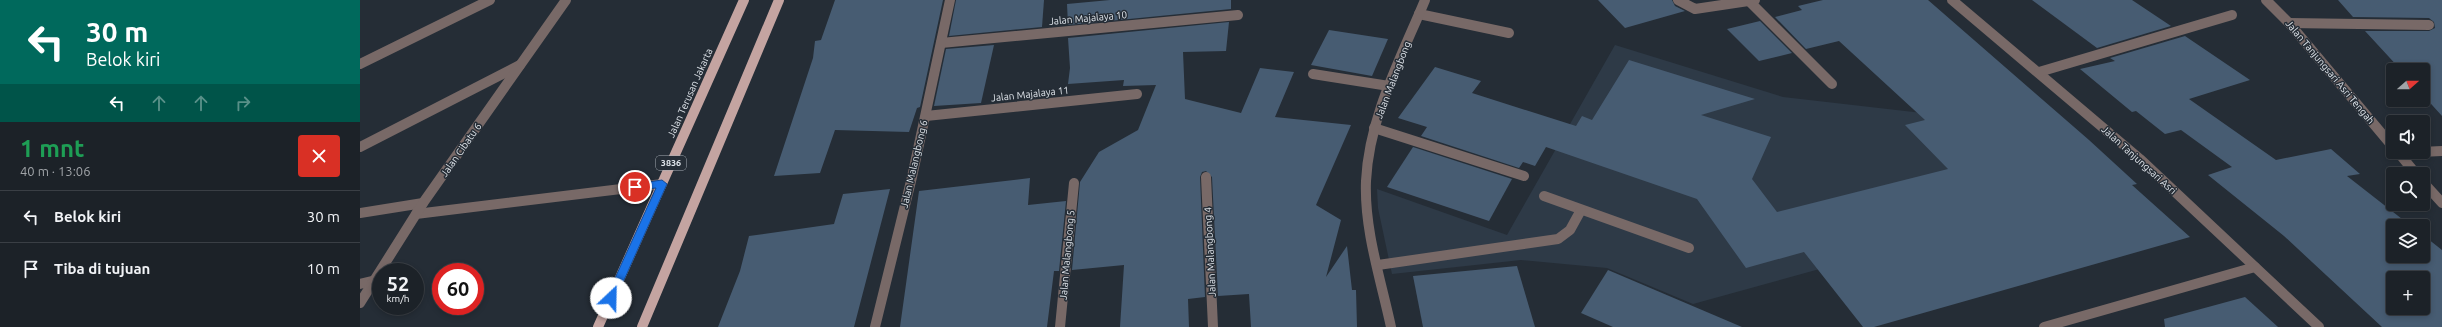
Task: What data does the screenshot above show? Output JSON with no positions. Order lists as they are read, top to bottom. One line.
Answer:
{"streets":{"main road":["Jalan Terusan Jakarta","3836"],"street":["Jalan Majalaya 10","Jalan Tanjungsari Asri Tengah","Jalan Malangbong","Jalan Majalaya 11","Jalan Cibatu 6","Jalan Tanjungsari Asri","Jalan Malangbong 6","Jalan Malangbong 4","Jalan Malangbong 5"]},"crossings":[["Jalan Majalaya 10","Jalan Malangbong 6"],["Jalan Majalaya 11","Jalan Malangbong 6"]],"north":"right","page":{"turn":["30 m","Belok kiri"],"map_buttons":"+","heading":["1 mnt","40 m · 13:06"],"list":[{"name":"Belok kiri","value":"30 m"},{"name":"Tiba di tujuan","value":"10 m"}],"speed":"52 km/h","limit":"60"}}
